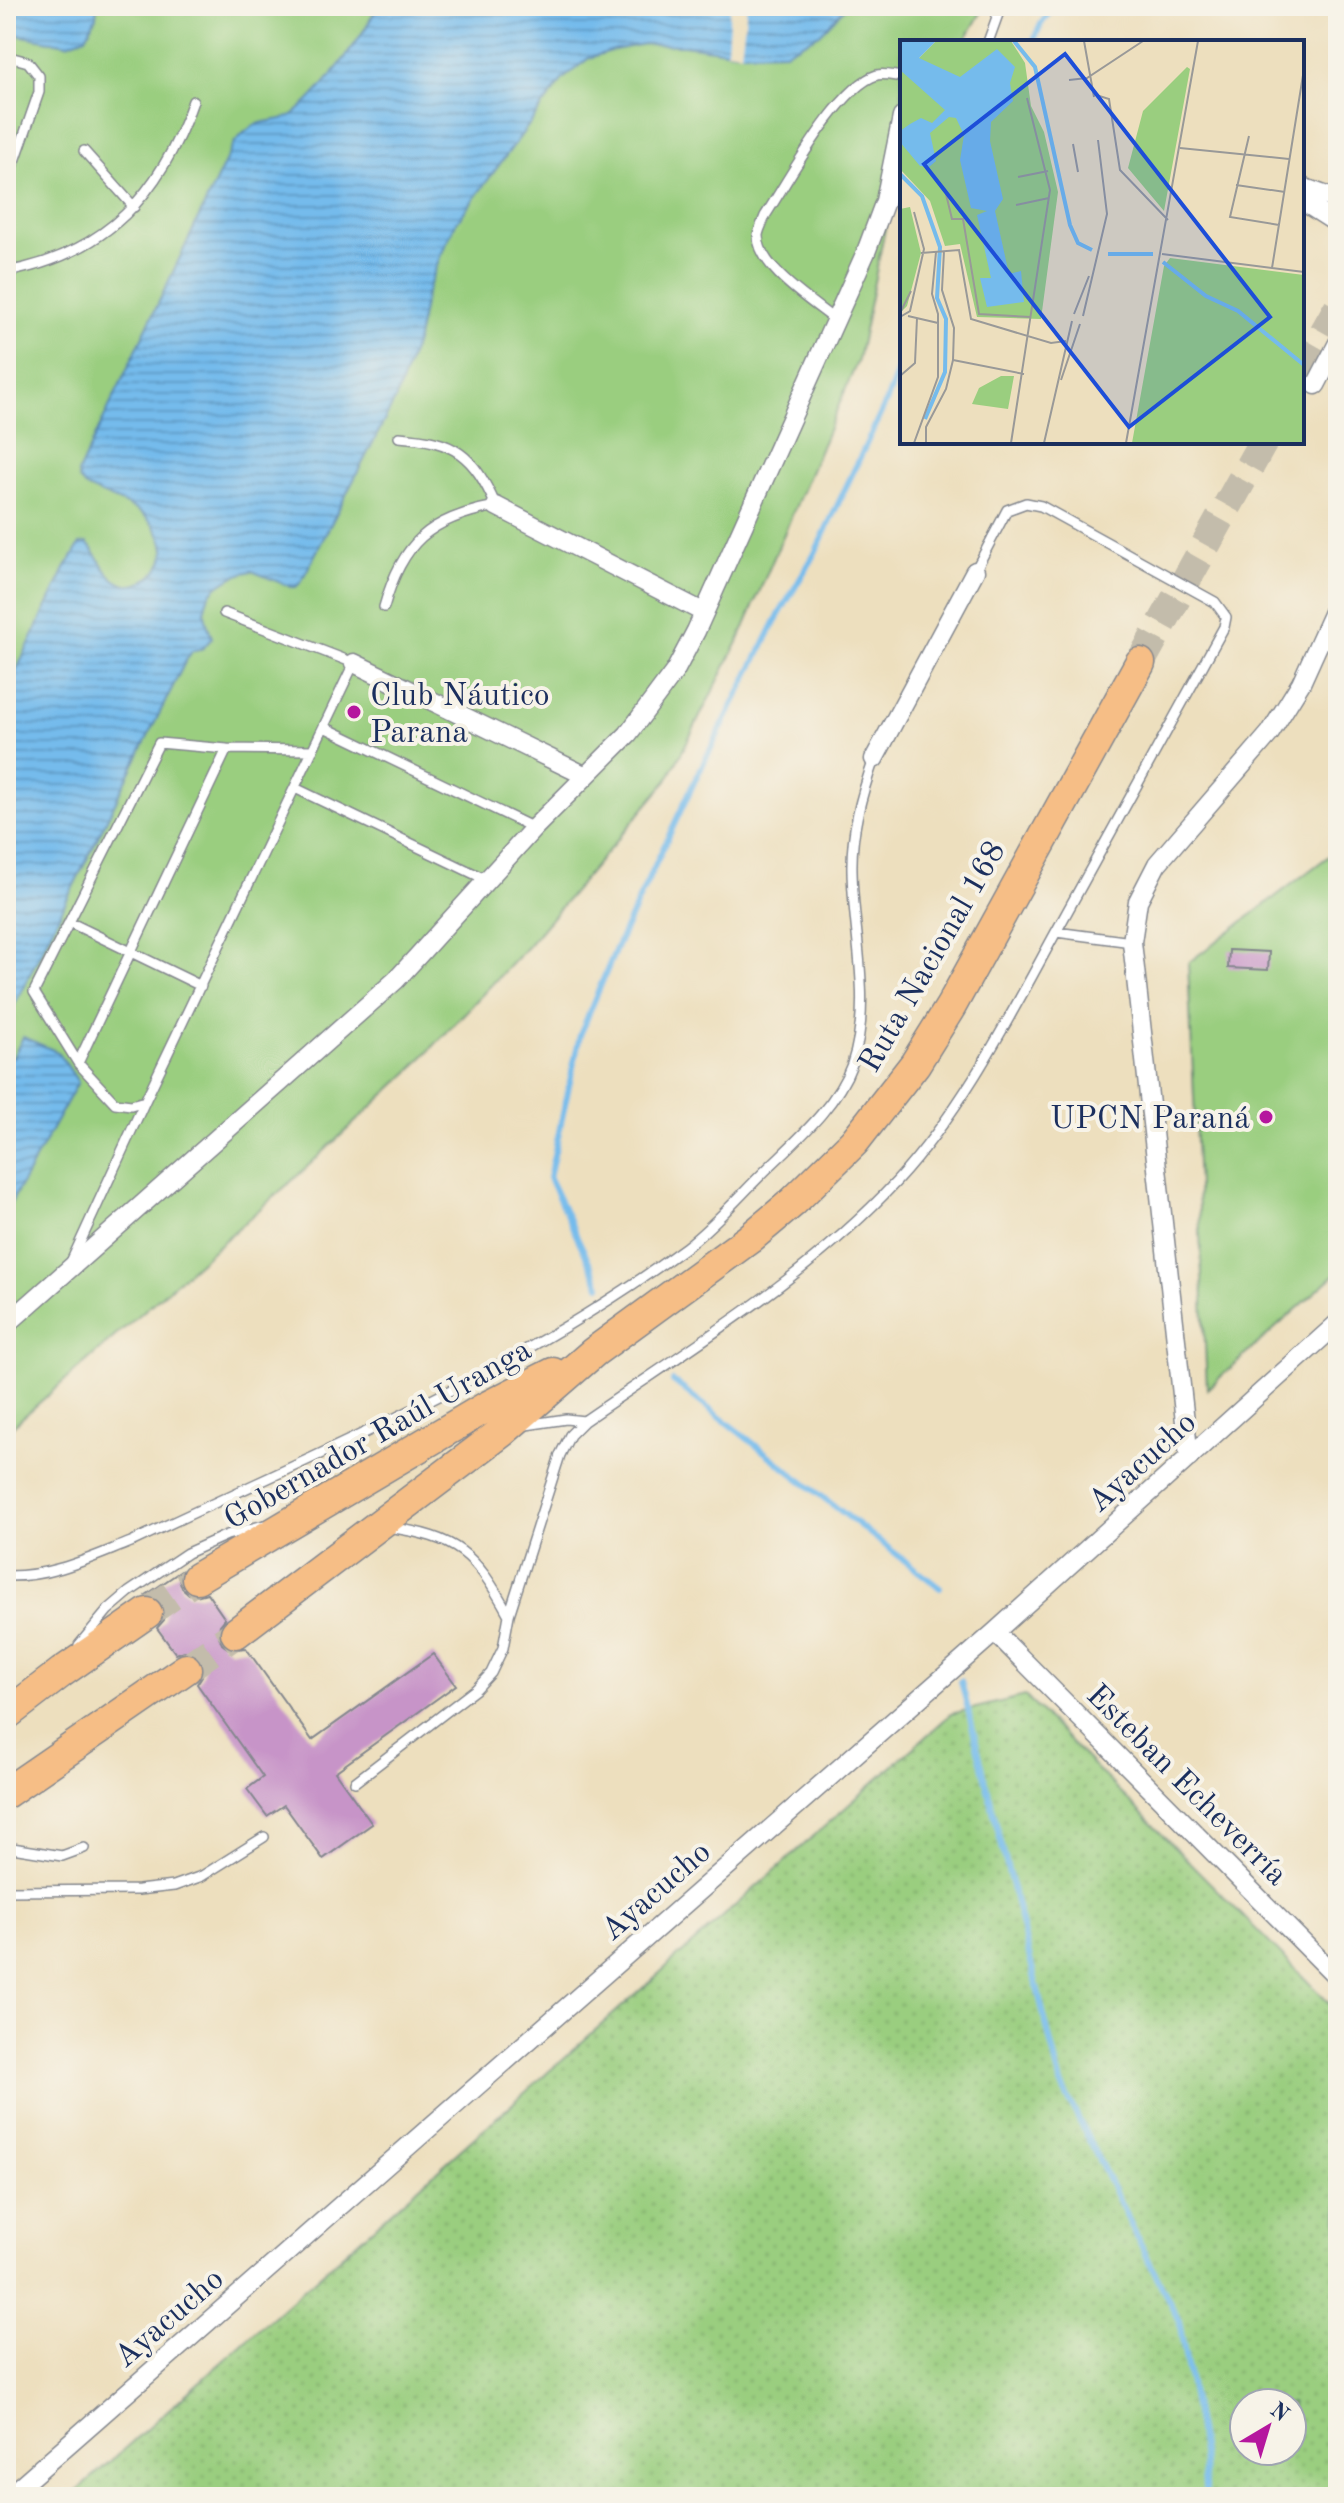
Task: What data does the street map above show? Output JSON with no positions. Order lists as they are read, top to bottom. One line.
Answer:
{"streets":{"highway":["Ruta Nacional 168","Gobernador Raúl Uranga"],"street":["Ayacucho","Esteban Echeverría"]},"crossings":[["Ruta Nacional 168","Gobernador Raúl Uranga"],["Ayacucho","Esteban Echeverría"]],"places":["Club Náutico Parana","UPCN Paraná"],"north":"top right"}
